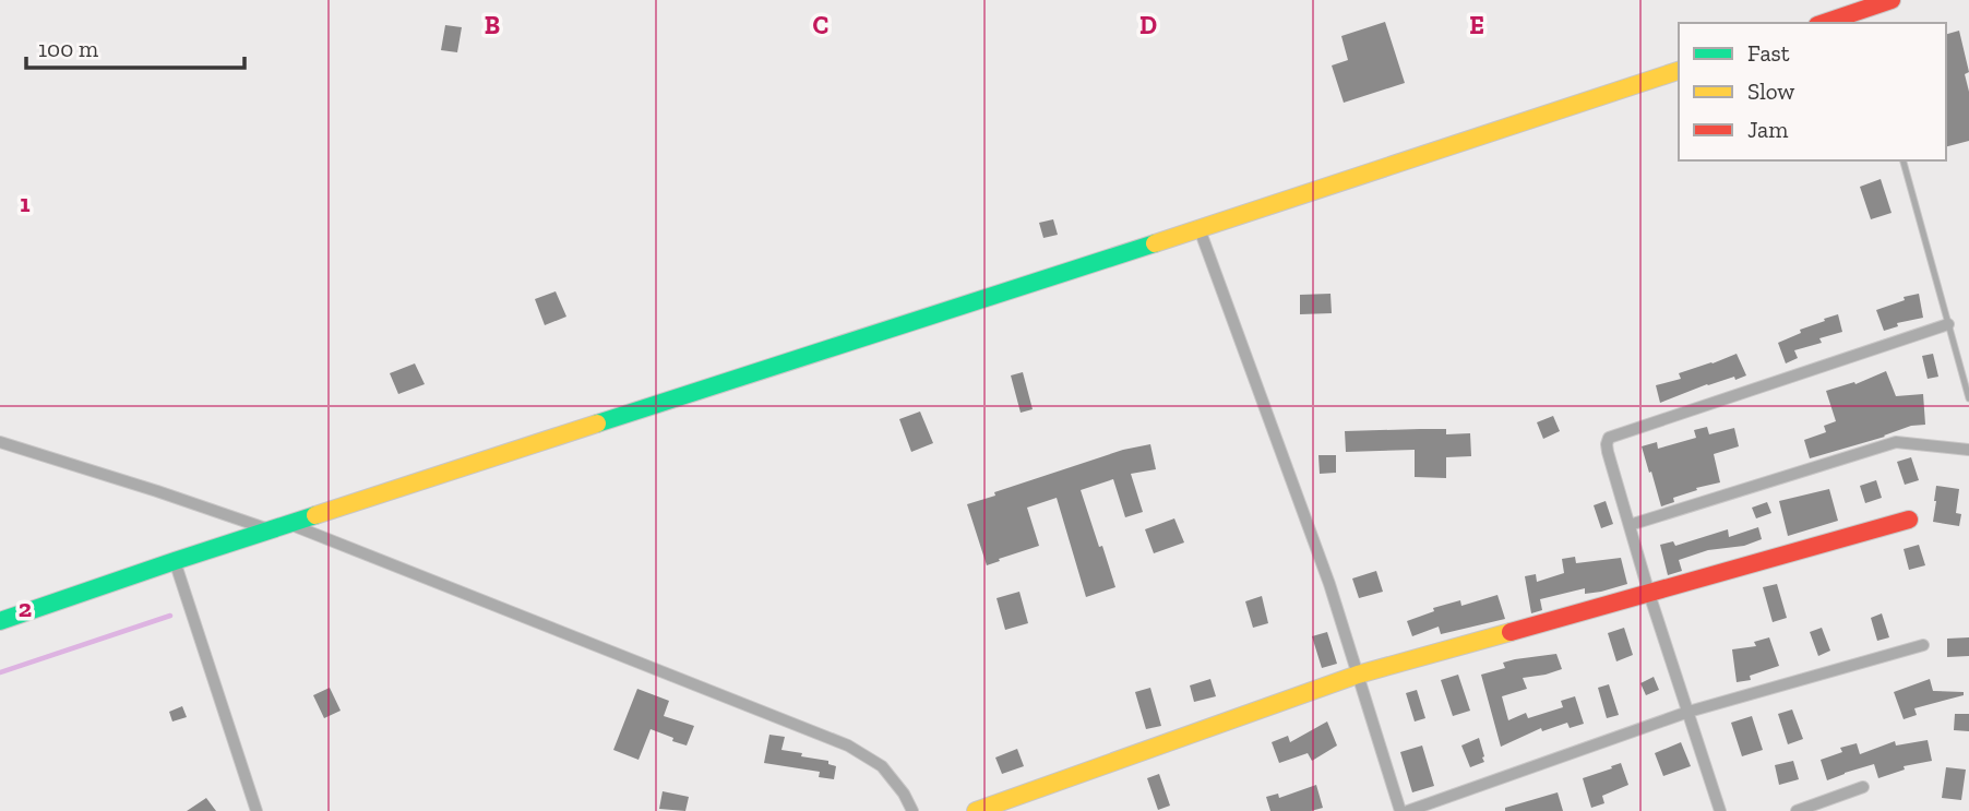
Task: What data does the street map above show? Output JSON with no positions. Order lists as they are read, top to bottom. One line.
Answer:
{"legend":["Fast","Slow","Jam"],"scale_bar":"100 m","grid":{"columns":["B","C","D","E"],"rows":["1","2"]}}
